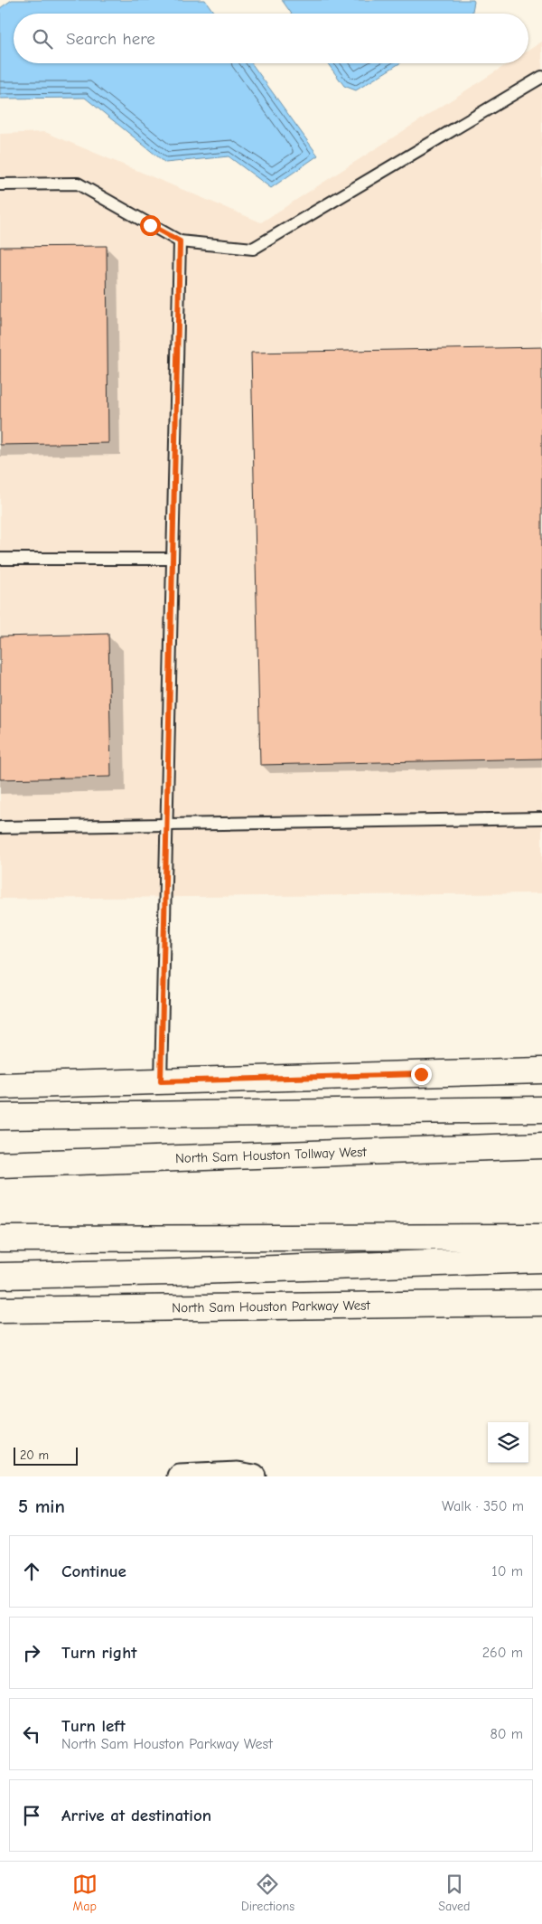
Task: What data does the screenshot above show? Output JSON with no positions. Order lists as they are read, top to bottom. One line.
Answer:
{"streets":{"main road":["North Sam Houston Tollway West","North Sam Houston Parkway West"]},"scale_bar":"20 m","page":{"search":"Search here","scale":"20 m","heading":["5 min","Walk · 350 m"],"list":[["Continue","10 m"],["Turn right","260 m"],["Turn left","North Sam Houston Parkway West","80 m"],"Arrive at destination"],"nav":["Map","Directions","Saved"]}}
